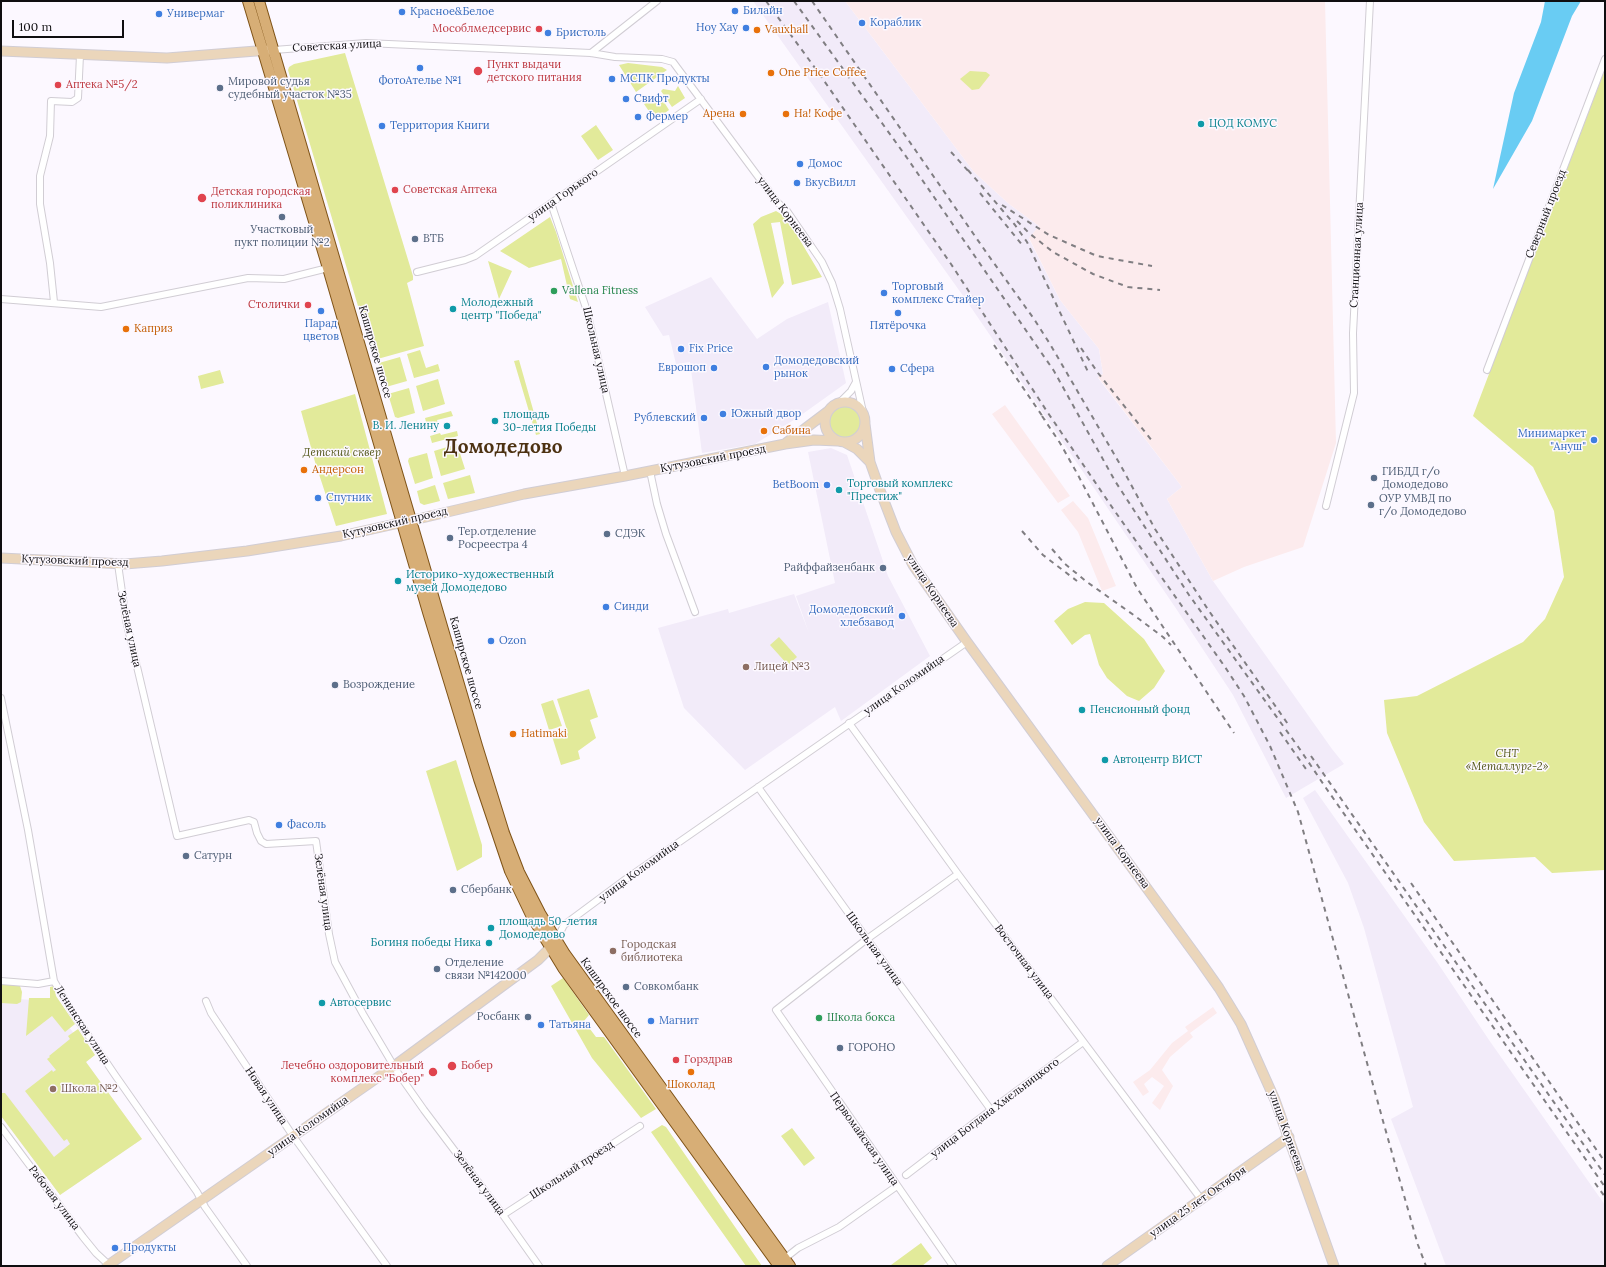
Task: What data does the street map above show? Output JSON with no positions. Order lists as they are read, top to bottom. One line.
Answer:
{"streets":{"main road":["Каширское шоссе"],"street":["Советская улица","улица Горького","улица Корнеева","Северный проезд","Станционная улица","Школьная улица","Кутузовский проезд","Зелёная улица","улица Коломийца","Восточная улица","Ленинская улица","Новая улица","улица Богдана Хмельницкого","Первомайская улица","Школьный проезд","Рабочая улица","улица 25 лет Октября"]},"crossings":[["Советская улица","улица Корнеева"],["Советская улица","Каширское шоссе"],["улица Горького","улица Корнеева"],["улица Горького","Школьная улица"],["улица Корнеева","Кутузовский проезд"],["улица Корнеева","улица Коломийца"],["улица Корнеева","улица 25 лет Октября"],["Школьная улица","Кутузовский проезд"],["Школьная улица","улица Коломийца"],["Школьная улица","улица Богдана Хмельницкого"],["Школьная улица","Первомайская улица"],["Каширское шоссе","Кутузовский проезд"],["Каширское шоссе","улица Коломийца"],["Кутузовский проезд","Зелёная улица"],["Зелёная улица","улица Коломийца"],["Зелёная улица","Школьный проезд"],["улица Коломийца","Восточная улица"],["улица Коломийца","Ленинская улица"],["улица Коломийца","Новая улица"],["улица Коломийца","Рабочая улица"],["Восточная улица","улица Богдана Хмельницкого"],["Восточная улица","улица 25 лет Октября"]],"districts":["Домодедово"],"parks":["Детский сквер","СНТ «Металлург-2»"],"places":["Билайн","Красное&Белое","Универмаг","Кораблик","Ноу Хау","Мособлмедсервис","Vauxhall","Бристоль","ФотоАтелье №1","Пункт выдачи детского питания","One Price Coffee","МСПК Продукты","Аптека №5/2","Мировой судья судебный участок №35","Свифт","Арена","На! Кофе","Фермер","ЦОД КОМУС","Территория Книги","Домос","ВкусВилл","Советская Аптека","Детская городская поликлиника","Участковый пукт полиции №2","ВТБ","Vallena Fitness","Торговый комплекс Стайер","Столички","Молодежный центр \"Победа\"","Парад цветов","Пятёрочка","Каприз","Fix Price","Домодедовский рынок","Еврошоп","Сфера","Южный двор","Рублевский","площадь 30-летия Победы","В. И. Ленину","Сабина","Минимаркет \"Ануш\"","Андерсон","ГИБДД г/о Домодедово","BetBoom","Торговый комплекс \"Престиж\"","Спутник","ОУР УМВД по г/о Домодедово","СДЭК","Тер.отделение Росреестра 4","Райффайзенбанк","Историко-художественный музей Домодедово","Синди","Домодедовский хлебзавод","Ozon","Лицей №3","Возрождение","Пенсионный фонд","Hatimaki","Автоцентр ВИСТ","Фасоль","Сатурн","Сбербанк","площадь 50-летия Домодедово","Богиня победы Ника","Городская библиотека","Отделение связи №142000","Совкомбанк","Автосервис","Росбанк","Школа бокса","Магнит","Татьяна","ГОРОНО","Горздрав","Бобер","Лечебно оздоровительный комплекс \"Бобер\"","Шоколад","Школа №2","Продукты"],"scale_bar":"100 m"}
